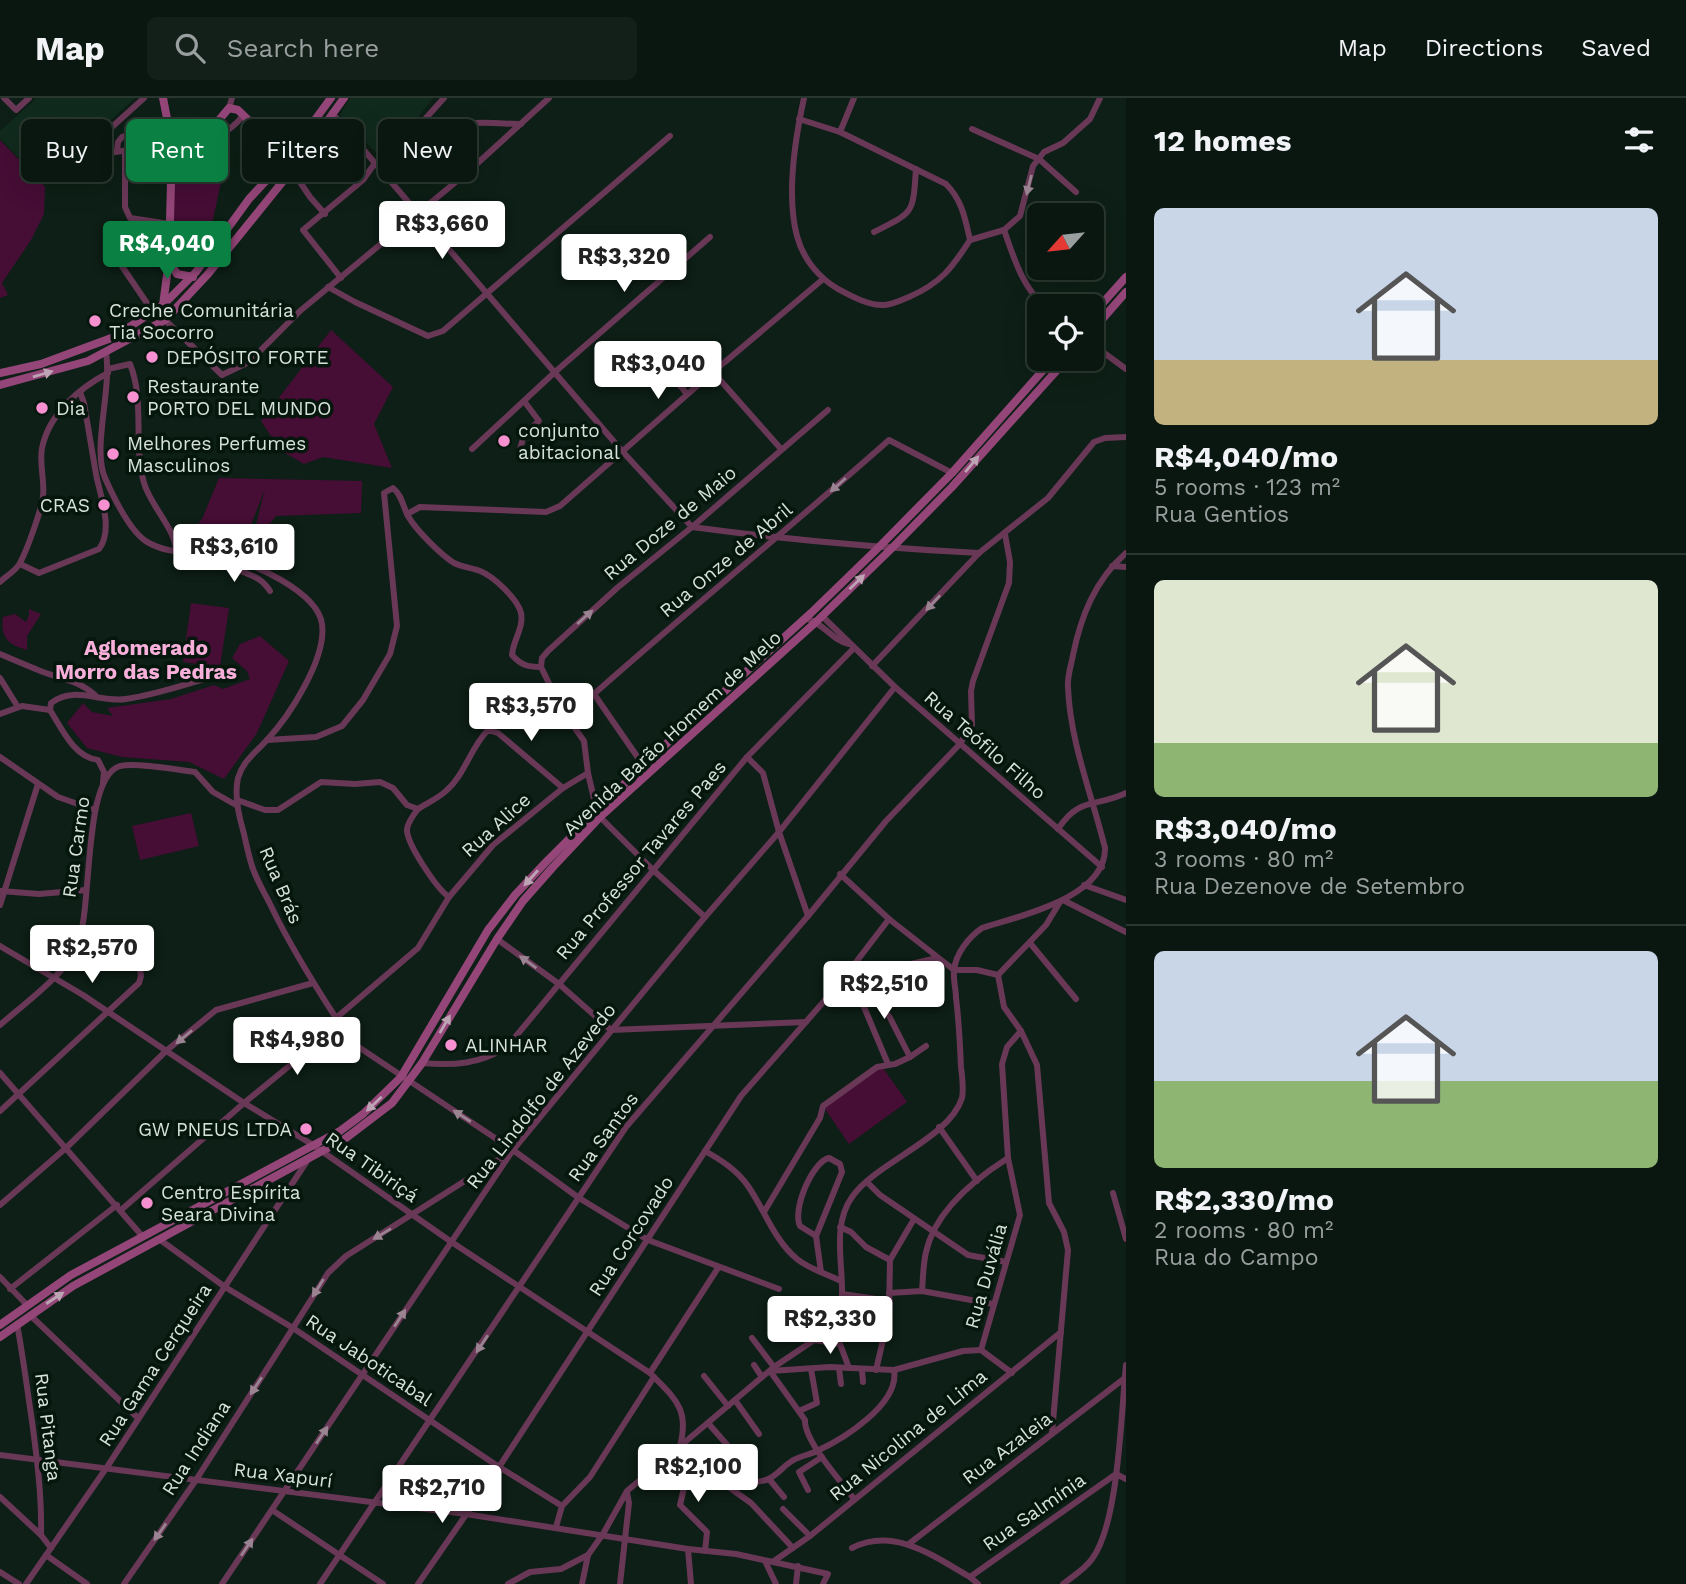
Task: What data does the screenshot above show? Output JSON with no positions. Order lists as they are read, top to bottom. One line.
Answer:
{"streets":{"main road":["Avenida Barão Homem de Melo"],"street":["Rua Doze de Maio","Rua Onze de Abril","Rua Teófilo Filho","Rua Alice","Rua Carmo","Rua Professor Tavares Paes","Rua Brás","Rua Lindolfo de Azevedo","Rua Santos","Rua Tibiriçá","Rua Corcovado","Rua Duvália","Rua Jaboticabal","Rua Gama Cerqueira","Rua Pitanga","Rua Nicolina de Lima","Rua Indiana","Rua Azaleia","Rua Xapurí","Rua Salmínia"]},"crossings":[["Rua Onze de Abril","Avenida Barão Homem de Melo"],["Avenida Barão Homem de Melo","Rua Teófilo Filho"],["Avenida Barão Homem de Melo","Rua Professor Tavares Paes"],["Avenida Barão Homem de Melo","Rua Tibiriçá"],["Avenida Barão Homem de Melo","Rua Jaboticabal"],["Avenida Barão Homem de Melo","Rua Gama Cerqueira"],["Avenida Barão Homem de Melo","Rua Pitanga"],["Rua Teófilo Filho","Rua Professor Tavares Paes"],["Rua Teófilo Filho","Rua Lindolfo de Azevedo"],["Rua Teófilo Filho","Rua Santos"],["Rua Alice","Rua Brás"],["Rua Carmo","Rua Brás"],["Rua Carmo","Rua Tibiriçá"],["Rua Lindolfo de Azevedo","Rua Tibiriçá"],["Rua Lindolfo de Azevedo","Rua Jaboticabal"],["Rua Lindolfo de Azevedo","Rua Indiana"],["Rua Lindolfo de Azevedo","Rua Xapurí"],["Rua Santos","Rua Tibiriçá"],["Rua Santos","Rua Jaboticabal"],["Rua Santos","Rua Xapurí"],["Rua Tibiriçá","Rua Corcovado"],["Rua Tibiriçá","Rua Indiana"],["Rua Corcovado","Rua Jaboticabal"],["Rua Corcovado","Rua Xapurí"],["Rua Duvália","Rua Nicolina de Lima"],["Rua Jaboticabal","Rua Gama Cerqueira"],["Rua Jaboticabal","Rua Indiana"],["Rua Gama Cerqueira","Rua Xapurí"],["Rua Pitanga","Rua Xapurí"],["Rua Nicolina de Lima","Rua Xapurí"],["Rua Indiana","Rua Xapurí"]],"one_way":["Rua Doze de Maio","Rua Indiana"],"districts":["Aglomerado Morro das Pedras"],"places":["Creche Comunitária Tia Socorro","DEPÓSITO FORTE","Restaurante PORTO DEL MUNDO","Dia","conjunto abitacional","Melhores Perfumes Masculinos","CRAS","ALINHAR","GW PNEUS LTDA","Centro Espírita Seara Divina"],"north":"bottom left","page":{"header":"Map","search":"Search here","nav":["Map","Directions","Saved"],"heading":"12 homes","chip":["Buy","Rent","Filters","New"],"list":[{"name":"R$4,040/mo","note":"5 rooms · 123 m² · Rua Gentios"},{"name":"R$3,040/mo","note":"3 rooms · 80 m² · Rua Dezenove de Setembro"},{"name":"R$2,330/mo","note":"2 rooms · 80 m² · Rua do Campo"}],"price":["R$3,660","R$4,040","R$3,320","R$3,040","R$3,610","R$3,570","R$2,570","R$2,510","R$4,980","R$2,330","R$2,100","R$2,710"]}}
